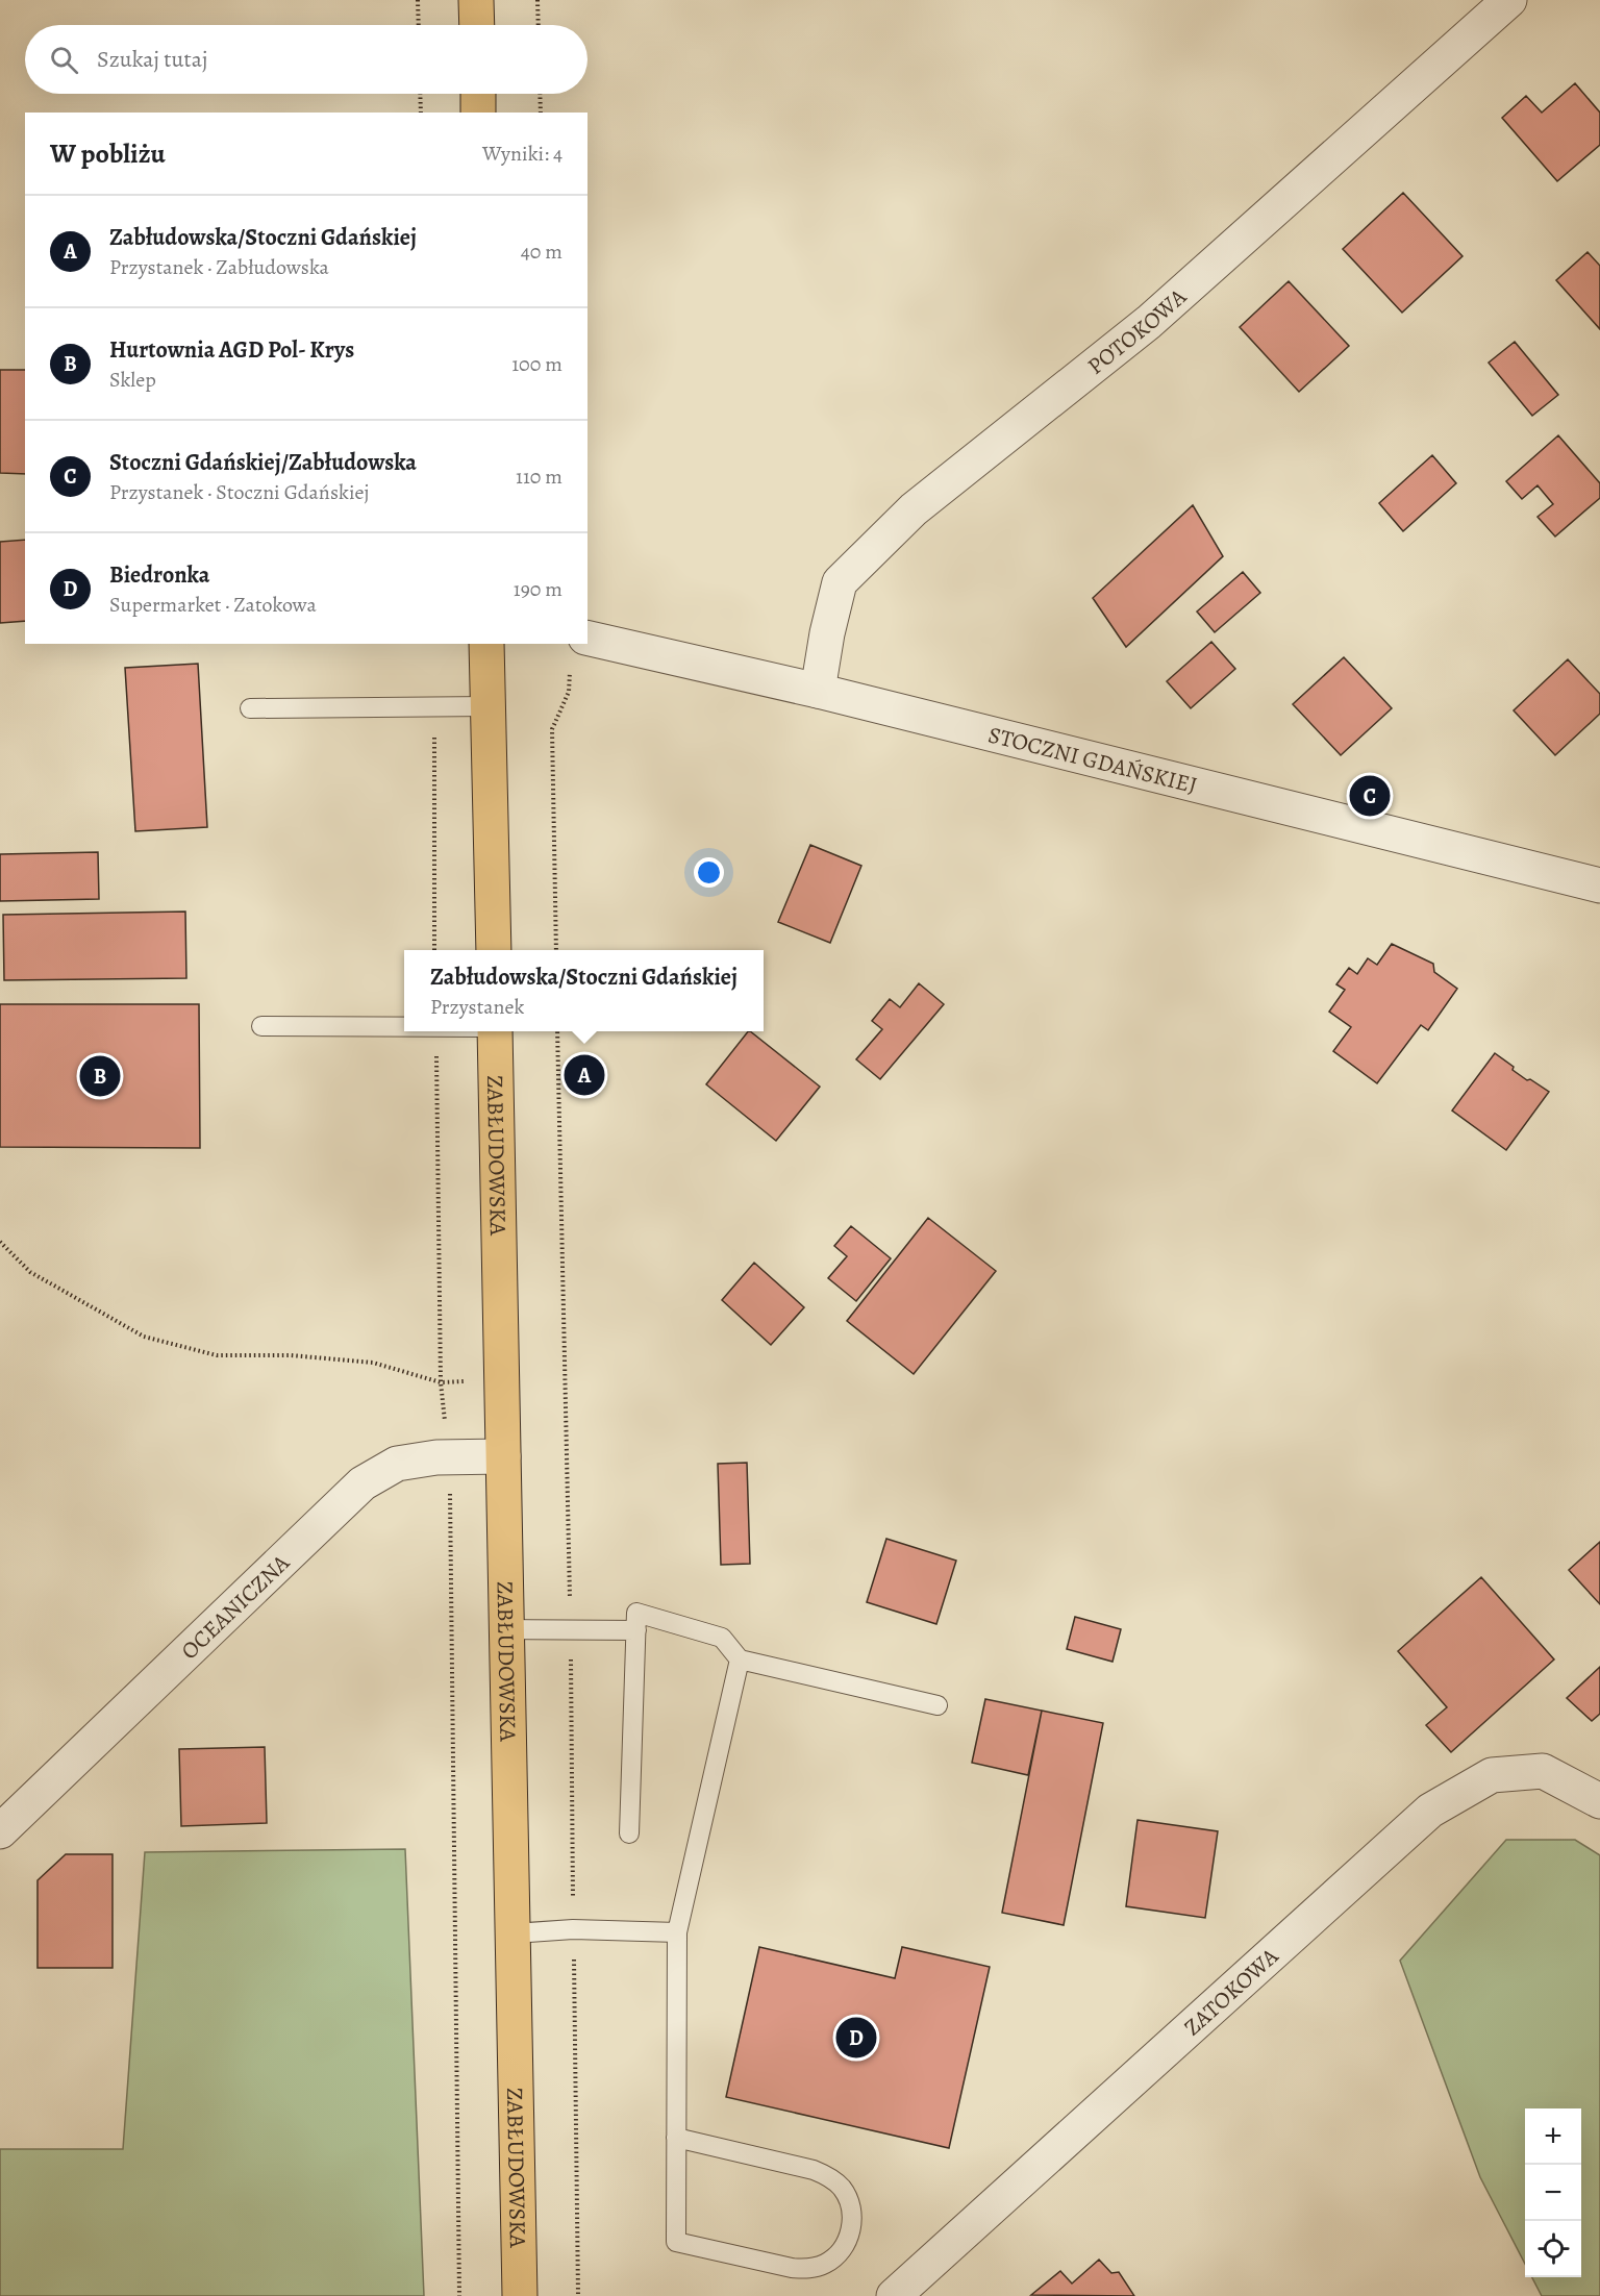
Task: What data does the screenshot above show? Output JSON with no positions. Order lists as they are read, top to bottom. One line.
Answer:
{"streets":{"highway":["ZABŁUDOWSKA"],"street":["POTOKOWA","STOCZNI GDAŃSKIEJ","OCEANICZNA","ZATOKOWA"]},"crossings":[["POTOKOWA","STOCZNI GDAŃSKIEJ"],["ZABŁUDOWSKA","OCEANICZNA"]],"page":{"search":"Szukaj tutaj","heading":["W pobliżu","Wyniki: 4"],"list":[{"mark":"A","name":"Zabłudowska/Stoczni Gdańskiej","note":"Przystanek · Zabłudowska","value":"40 m"},{"mark":"B","name":"Hurtownia AGD Pol- Krys","note":"Sklep","value":"100 m"},{"mark":"C","name":"Stoczni Gdańskiej/Zabłudowska","note":"Przystanek · Stoczni Gdańskiej","value":"110 m"},{"mark":"D","name":"Biedronka","note":"Supermarket · Zatokowa","value":"190 m"}],"pins":["C","A","B","D"],"popup":["Zabłudowska/Stoczni Gdańskiej","Przystanek"],"map_buttons":["+","−"]}}
